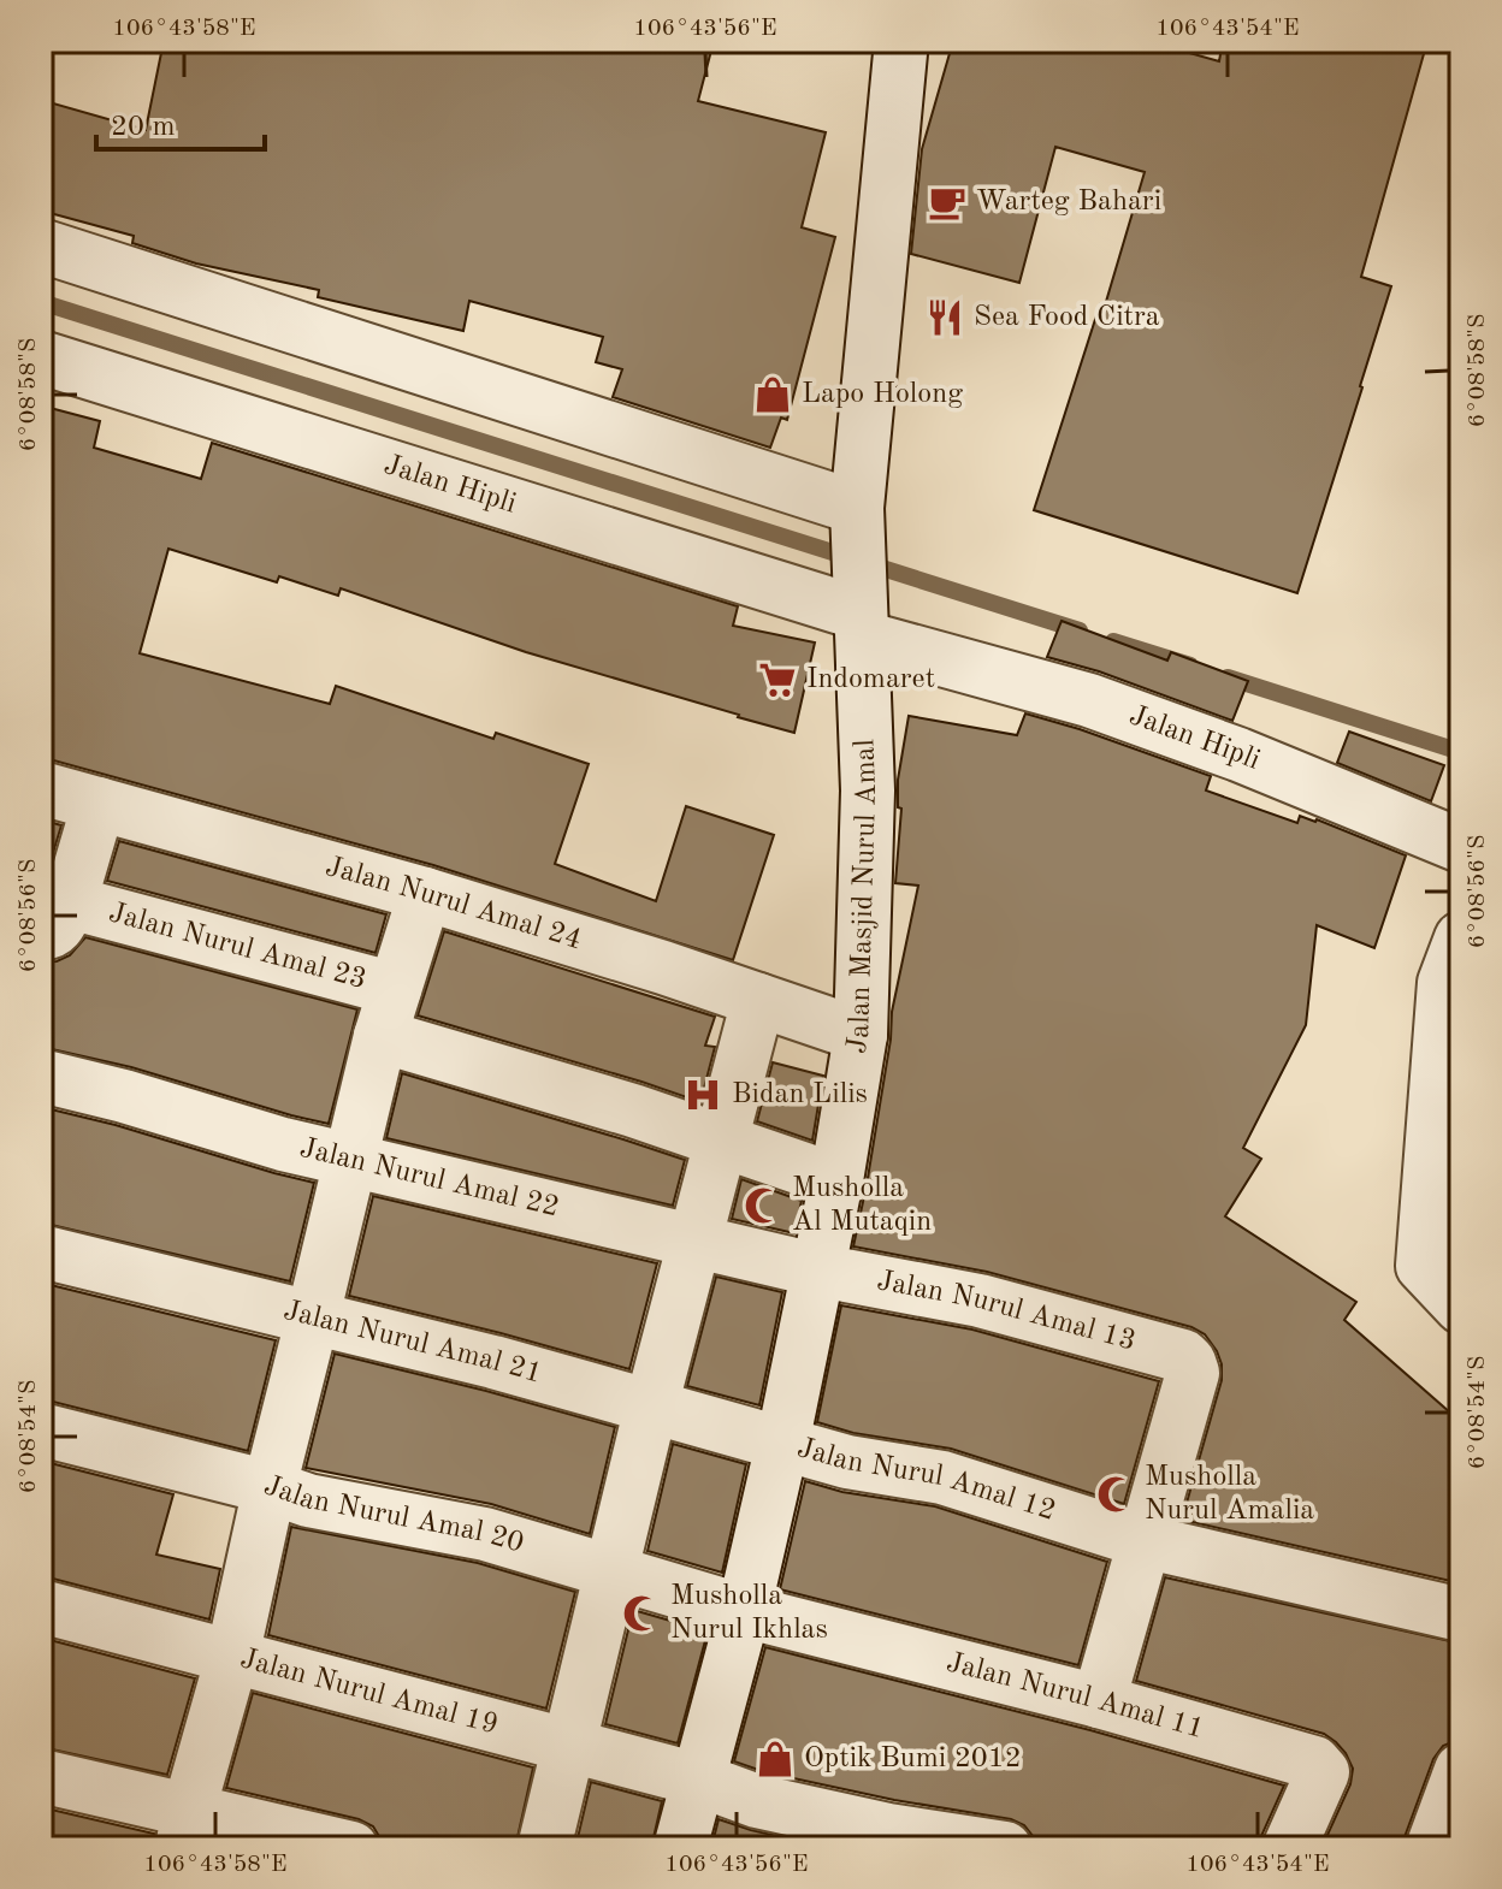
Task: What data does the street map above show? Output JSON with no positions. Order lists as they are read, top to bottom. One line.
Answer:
{"streets":{"street":["Jalan Hipli","Jalan Masjid Nurul Amal","Jalan Nurul Amal 24","Jalan Nurul Amal 23","Jalan Nurul Amal 22","Jalan Nurul Amal 13","Jalan Nurul Amal 21","Jalan Nurul Amal 12","Jalan Nurul Amal 20","Jalan Nurul Amal 19","Jalan Nurul Amal 11"]},"crossings":[["Jalan Hipli","Jalan Masjid Nurul Amal"],["Jalan Masjid Nurul Amal","Jalan Nurul Amal 24"],["Jalan Masjid Nurul Amal","Jalan Nurul Amal 23"],["Jalan Masjid Nurul Amal","Jalan Nurul Amal 22"],["Jalan Masjid Nurul Amal","Jalan Nurul Amal 13"],["Jalan Masjid Nurul Amal","Jalan Nurul Amal 21"],["Jalan Masjid Nurul Amal","Jalan Nurul Amal 12"],["Jalan Masjid Nurul Amal","Jalan Nurul Amal 20"],["Jalan Masjid Nurul Amal","Jalan Nurul Amal 19"],["Jalan Masjid Nurul Amal","Jalan Nurul Amal 11"],["Jalan Nurul Amal 22","Jalan Nurul Amal 13"],["Jalan Nurul Amal 13","Jalan Nurul Amal 12"],["Jalan Nurul Amal 21","Jalan Nurul Amal 12"],["Jalan Nurul Amal 20","Jalan Nurul Amal 11"]],"places":{"cafe":["Warteg Bahari"],"restaurant":["Sea Food Citra"],"shop":["Lapo Holong","Optik Bumi 2012"],"supermarket":["Indomaret"],"hospital":["Bidan Lilis"],"mosque":["Musholla Al Mutaqin","Musholla Nurul Amalia","Musholla Nurul Ikhlas"]},"scale_bar":"20 m","coordinates":["106°43'58\"E","106°43'56\"E","106°43'54\"E","6°08'58\"S","6°08'56\"S","6°08'54\"S"]}
